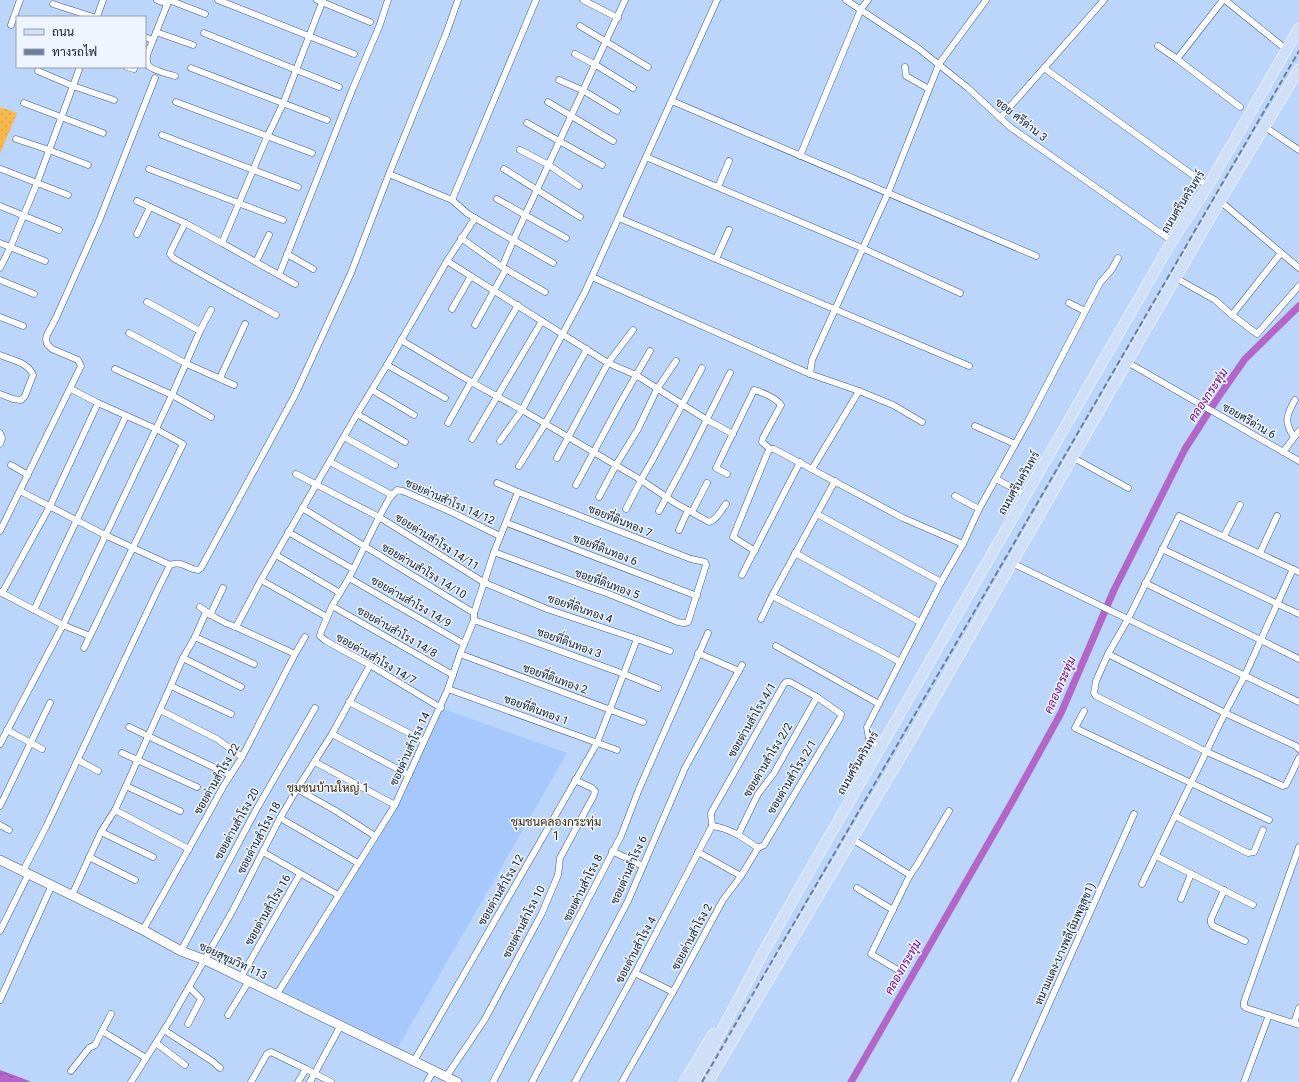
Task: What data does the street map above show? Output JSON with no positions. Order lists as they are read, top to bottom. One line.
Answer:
{"streets":{"main road":["ถนนศรีนครินทร์","ซอยสุขุมวิท 113"],"street":["ซอย ศรีด่าน 3","ซอยศรีด่าน 6","ซอยด่านสำโรง 14/12","ซอยที่ดินทอง 7","ซอยด่านสำโรง 14/11","ซอยที่ดินทอง 6","ซอยด่านสำโรง 14/10","ซอยที่ดินทอง 5","ซอยด่านสำโรง 14/9","ซอยที่ดินทอง 4","ซอยด่านสำโรง 14/8","ซอยที่ดินทอง 3","ซอยด่านสำโรง 14/7","ซอยที่ดินทอง 2","ซอยที่ดินทอง 1","ซอยด่านสำโรง 4/1","ซอยด่านสำโรง 14","ซอยด่านสำโรง 2/2","ซอยด่านสำโรง 2/1","ซอยด่านสำโรง 22","ซอยด่านสำโรง 20","ซอยด่านสำโรง 18","ซอยด่านสำโรง 6","ซอยด่านสำโรง 8","ซอยด่านสำโรง 12","ซอยด่านสำโรง 16","ซอยด่านสำโรง 10","ซอยด่านสำโรง 2","หนามแดง-บางพลี(ฉิมพลูสุข1)","ซอยด่านสำโรง 4"]},"crossings":[["ซอย ศรีด่าน 3","ถนนศรีนครินทร์"],["ซอยด่านสำโรง 14/12","ซอยด่านสำโรง 14"],["ซอยที่ดินทอง 7","ซอยที่ดินทอง 6"],["ซอยที่ดินทอง 7","ซอยที่ดินทอง 5"],["ซอยที่ดินทอง 7","ซอยด่านสำโรง 14"],["ซอยด่านสำโรง 14/11","ซอยที่ดินทอง 4"],["ซอยด่านสำโรง 14/11","ซอยด่านสำโรง 14"],["ซอยที่ดินทอง 6","ซอยที่ดินทอง 5"],["ซอยที่ดินทอง 6","ซอยด่านสำโรง 14"],["ซอยด่านสำโรง 14/10","ซอยที่ดินทอง 3"],["ซอยด่านสำโรง 14/10","ซอยด่านสำโรง 14"],["ซอยที่ดินทอง 5","ซอยด่านสำโรง 14"],["ซอยด่านสำโรง 14/9","ซอยด่านสำโรง 14"],["ซอยที่ดินทอง 4","ซอยด่านสำโรง 14"],["ซอยที่ดินทอง 4","ซอยด่านสำโรง 12"],["ซอยด่านสำโรง 14/8","ซอยด่านสำโรง 14"],["ซอยที่ดินทอง 3","ซอยด่านสำโรง 14"],["ซอยที่ดินทอง 3","ซอยด่านสำโรง 12"],["ซอยด่านสำโรง 14/7","ซอยด่านสำโรง 14"],["ซอยด่านสำโรง 14/7","ซอยด่านสำโรง 18"],["ซอยที่ดินทอง 2","ซอยด่านสำโรง 14"],["ซอยที่ดินทอง 2","ซอยด่านสำโรง 12"],["ซอยที่ดินทอง 1","ซอยด่านสำโรง 14"],["ซอยที่ดินทอง 1","ซอยด่านสำโรง 12"],["ซอยด่านสำโรง 4/1","ซอยด่านสำโรง 2/2"],["ซอยด่านสำโรง 4/1","ซอยด่านสำโรง 2/1"],["ซอยด่านสำโรง 4/1","ซอยด่านสำโรง 4"],["ซอยด่านสำโรง 14","ซอยสุขุมวิท 113"],["ซอยด่านสำโรง 2/1","ซอยด่านสำโรง 2"],["ซอยด่านสำโรง 22","ซอยสุขุมวิท 113"],["ซอยด่านสำโรง 20","ซอยสุขุมวิท 113"],["ซอยด่านสำโรง 18","ซอยสุขุมวิท 113"],["ซอยด่านสำโรง 12","ซอยด่านสำโรง 10"],["ซอยด่านสำโรง 12","ซอยสุขุมวิท 113"],["ซอยด่านสำโรง 16","ซอยสุขุมวิท 113"],["ซอยด่านสำโรง 10","ซอยสุขุมวิท 113"]],"districts":["ชุมชนบ้านใหญ่ 1","ชุมชนคลองกระทุ่ม 1"],"water":["คลองกระทุ่ม"],"legend":["ถนน","ทางรถไฟ"]}
